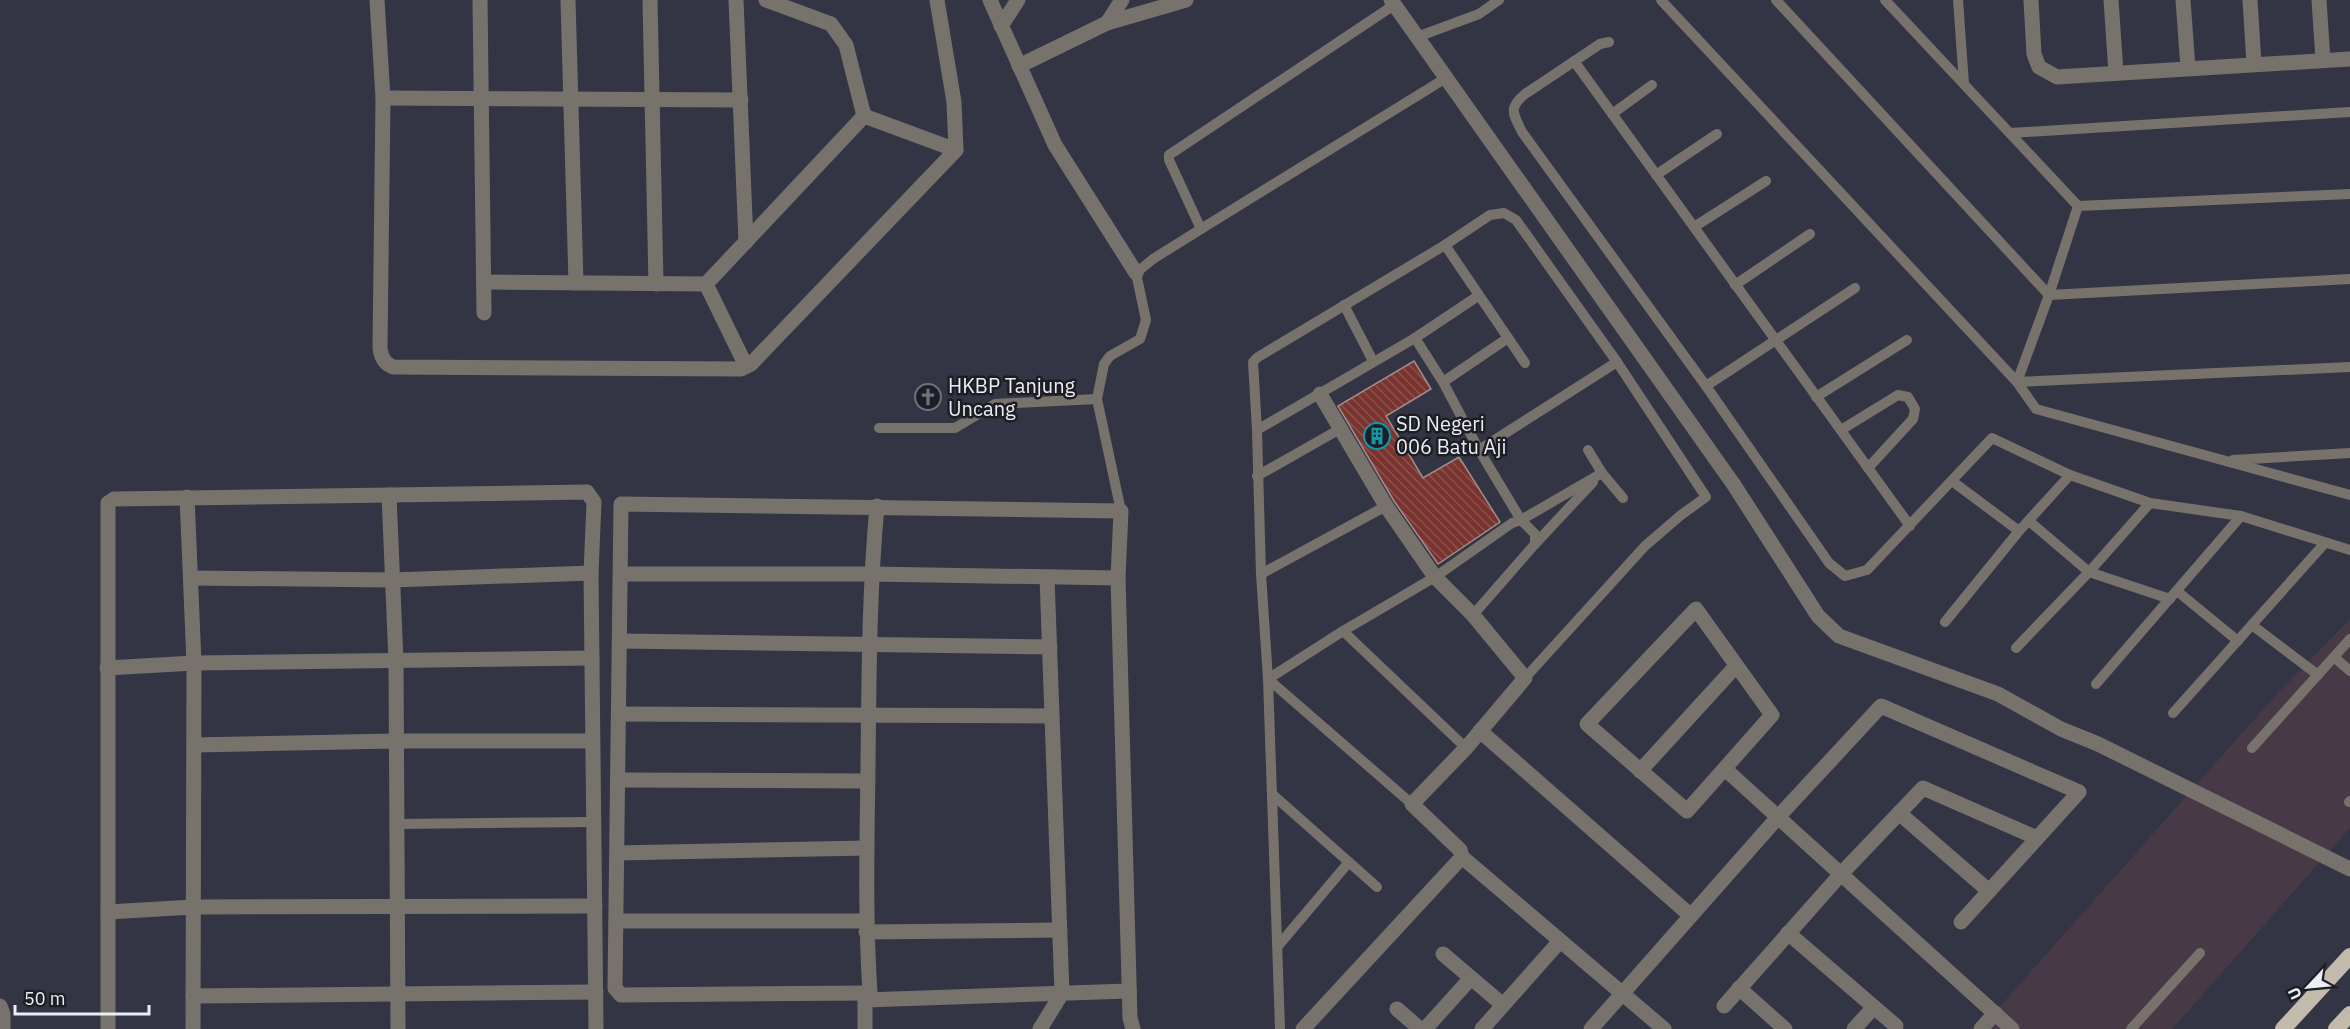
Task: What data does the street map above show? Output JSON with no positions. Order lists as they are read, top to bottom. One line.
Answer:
{"places":{"church":["HKBP Tanjung Uncang"],"building":["SD Negeri 006 Batu Aji"]},"scale_bar":"50 m","north":"bottom left"}
